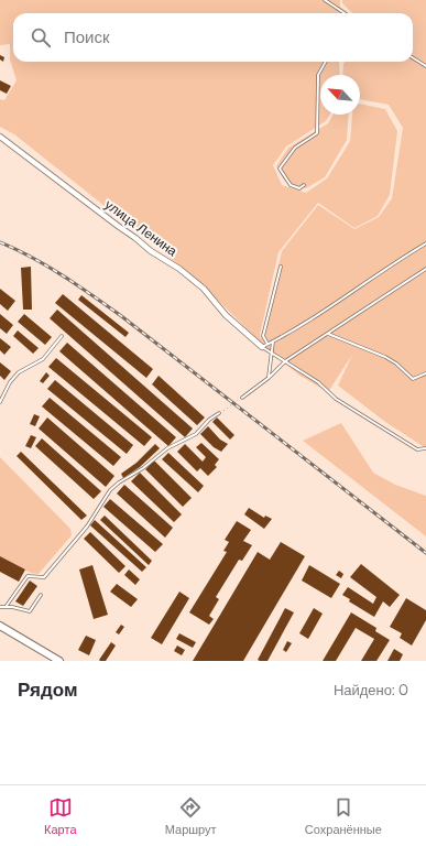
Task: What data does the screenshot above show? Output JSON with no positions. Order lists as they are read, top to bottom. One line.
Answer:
{"streets":{"street":["улица Ленина"]},"north":"top left","page":{"search":"Поиск","heading":["Рядом","Найдено: 0"],"nav":["Карта","Маршрут","Сохранённые"]}}
